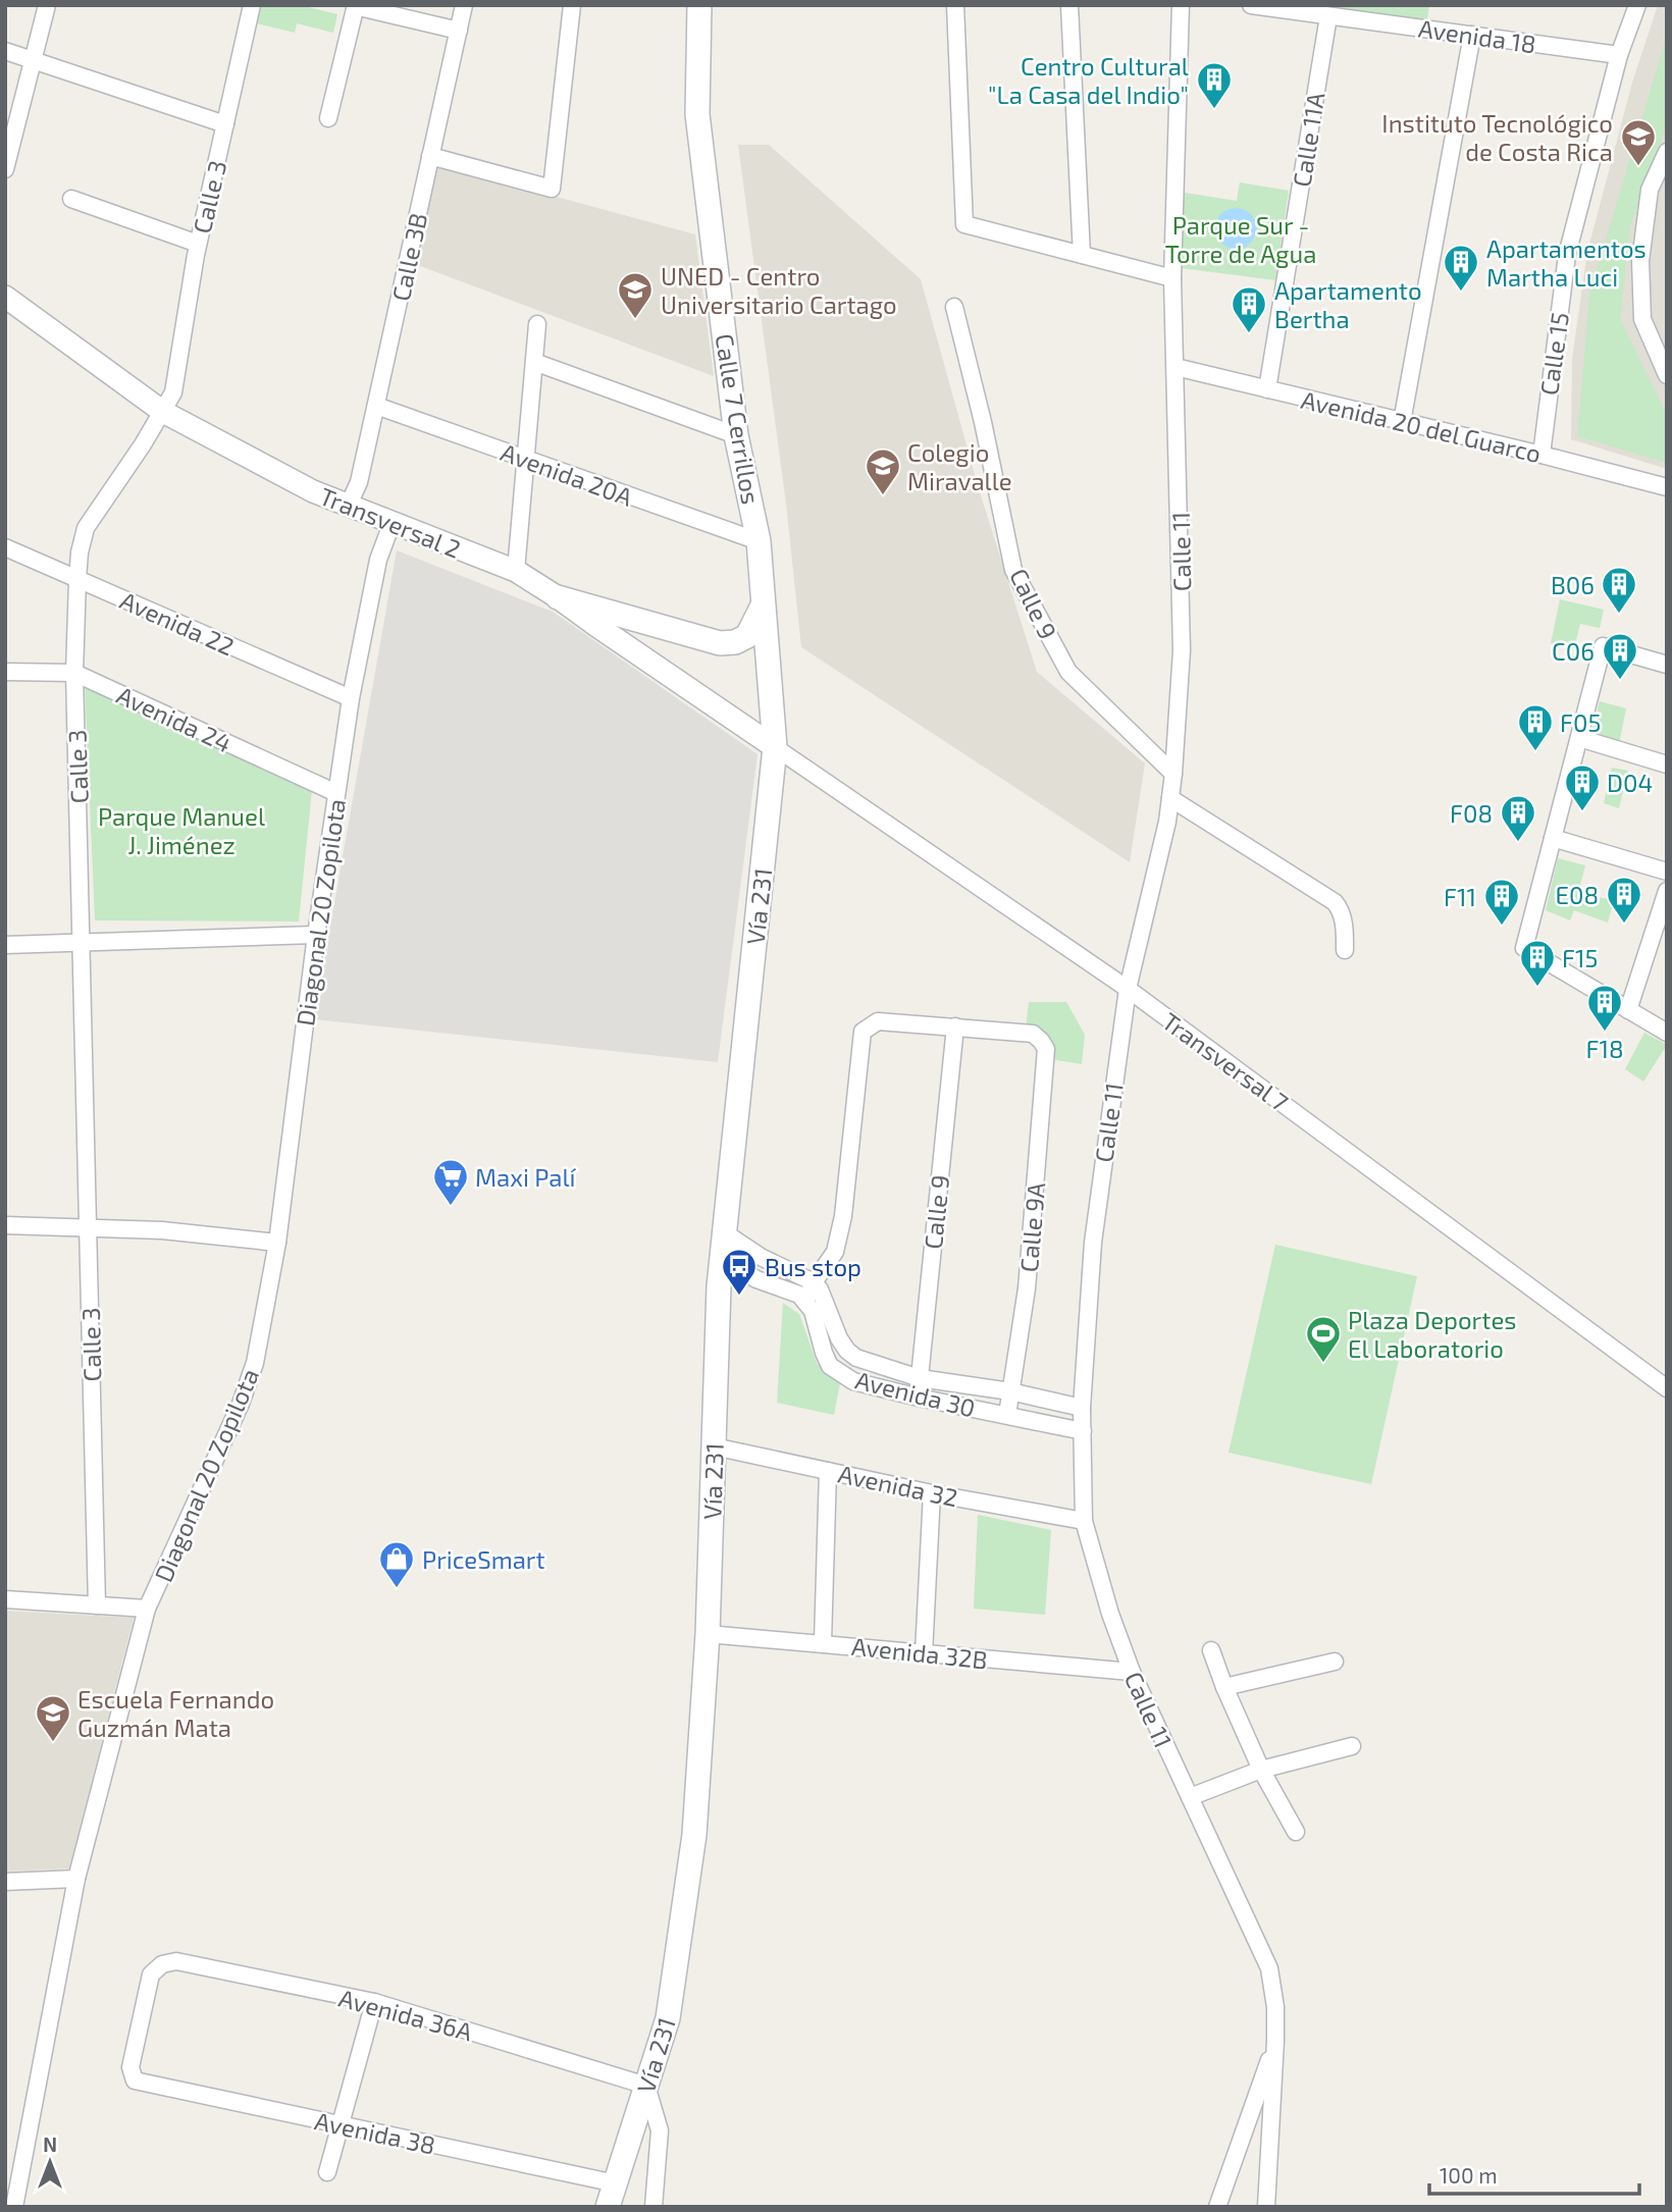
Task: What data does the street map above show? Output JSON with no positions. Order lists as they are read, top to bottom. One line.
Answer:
{"streets":{"main road":["Calle 7 Cerrillos","Vía 231"],"street":["Avenida 18","Calle 11A","Calle 3","Calle 3B","Calle 15","Avenida 20 del Guarco","Avenida 20A","Transversal 2","Calle 11","Calle 9","Avenida 22","Avenida 24","Diagonal 20 Zopilota","Transversal 7","Calle 9A","Avenida 30","Avenida 32","Avenida 32B","Avenida 36A","Avenida 38"]},"crossings":[["Avenida 18","Calle 11A"],["Avenida 18","Calle 15"],["Calle 11A","Avenida 20 del Guarco"],["Calle 3","Transversal 2"],["Calle 3","Avenida 22"],["Calle 3","Avenida 24"],["Calle 3B","Avenida 20A"],["Calle 3B","Transversal 2"],["Calle 15","Avenida 20 del Guarco"],["Calle 7 Cerrillos","Avenida 20A"],["Calle 7 Cerrillos","Transversal 2"],["Calle 7 Cerrillos","Vía 231"],["Calle 7 Cerrillos","Transversal 7"],["Avenida 20 del Guarco","Calle 11"],["Transversal 2","Vía 231"],["Transversal 2","Diagonal 20 Zopilota"],["Transversal 2","Transversal 7"],["Calle 11","Calle 9"],["Calle 11","Transversal 7"],["Calle 11","Avenida 30"],["Calle 11","Avenida 32"],["Calle 11","Avenida 32B"],["Calle 9","Calle 9A"],["Calle 9","Avenida 30"],["Avenida 22","Diagonal 20 Zopilota"],["Avenida 24","Diagonal 20 Zopilota"],["Vía 231","Transversal 7"],["Vía 231","Avenida 32"],["Vía 231","Avenida 32B"],["Vía 231","Avenida 36A"],["Vía 231","Avenida 38"],["Calle 9A","Avenida 30"],["Avenida 36A","Avenida 38"]],"parks":["Parque Sur - Torre de Agua","Parque Manuel J. Jiménez"],"places":{"building":["Centro Cultural \"La Casa del Indio\"","Apartamentos Martha Luci","Apartamento Bertha","B06","C06","F05","D04","F08","E08","F11","F15","F18"],"school or university":["Instituto Tecnológico de Costa Rica","UNED - Centro Universitario Cartago","Colegio Miravalle","Escuela Fernando Guzmán Mata"],"supermarket":["Maxi Palí"],"bus stop":["Bus stop"],"sports":["Plaza Deportes El Laboratorio"],"shop":["PriceSmart"]},"scale_bar":"100 m","north":"top"}
